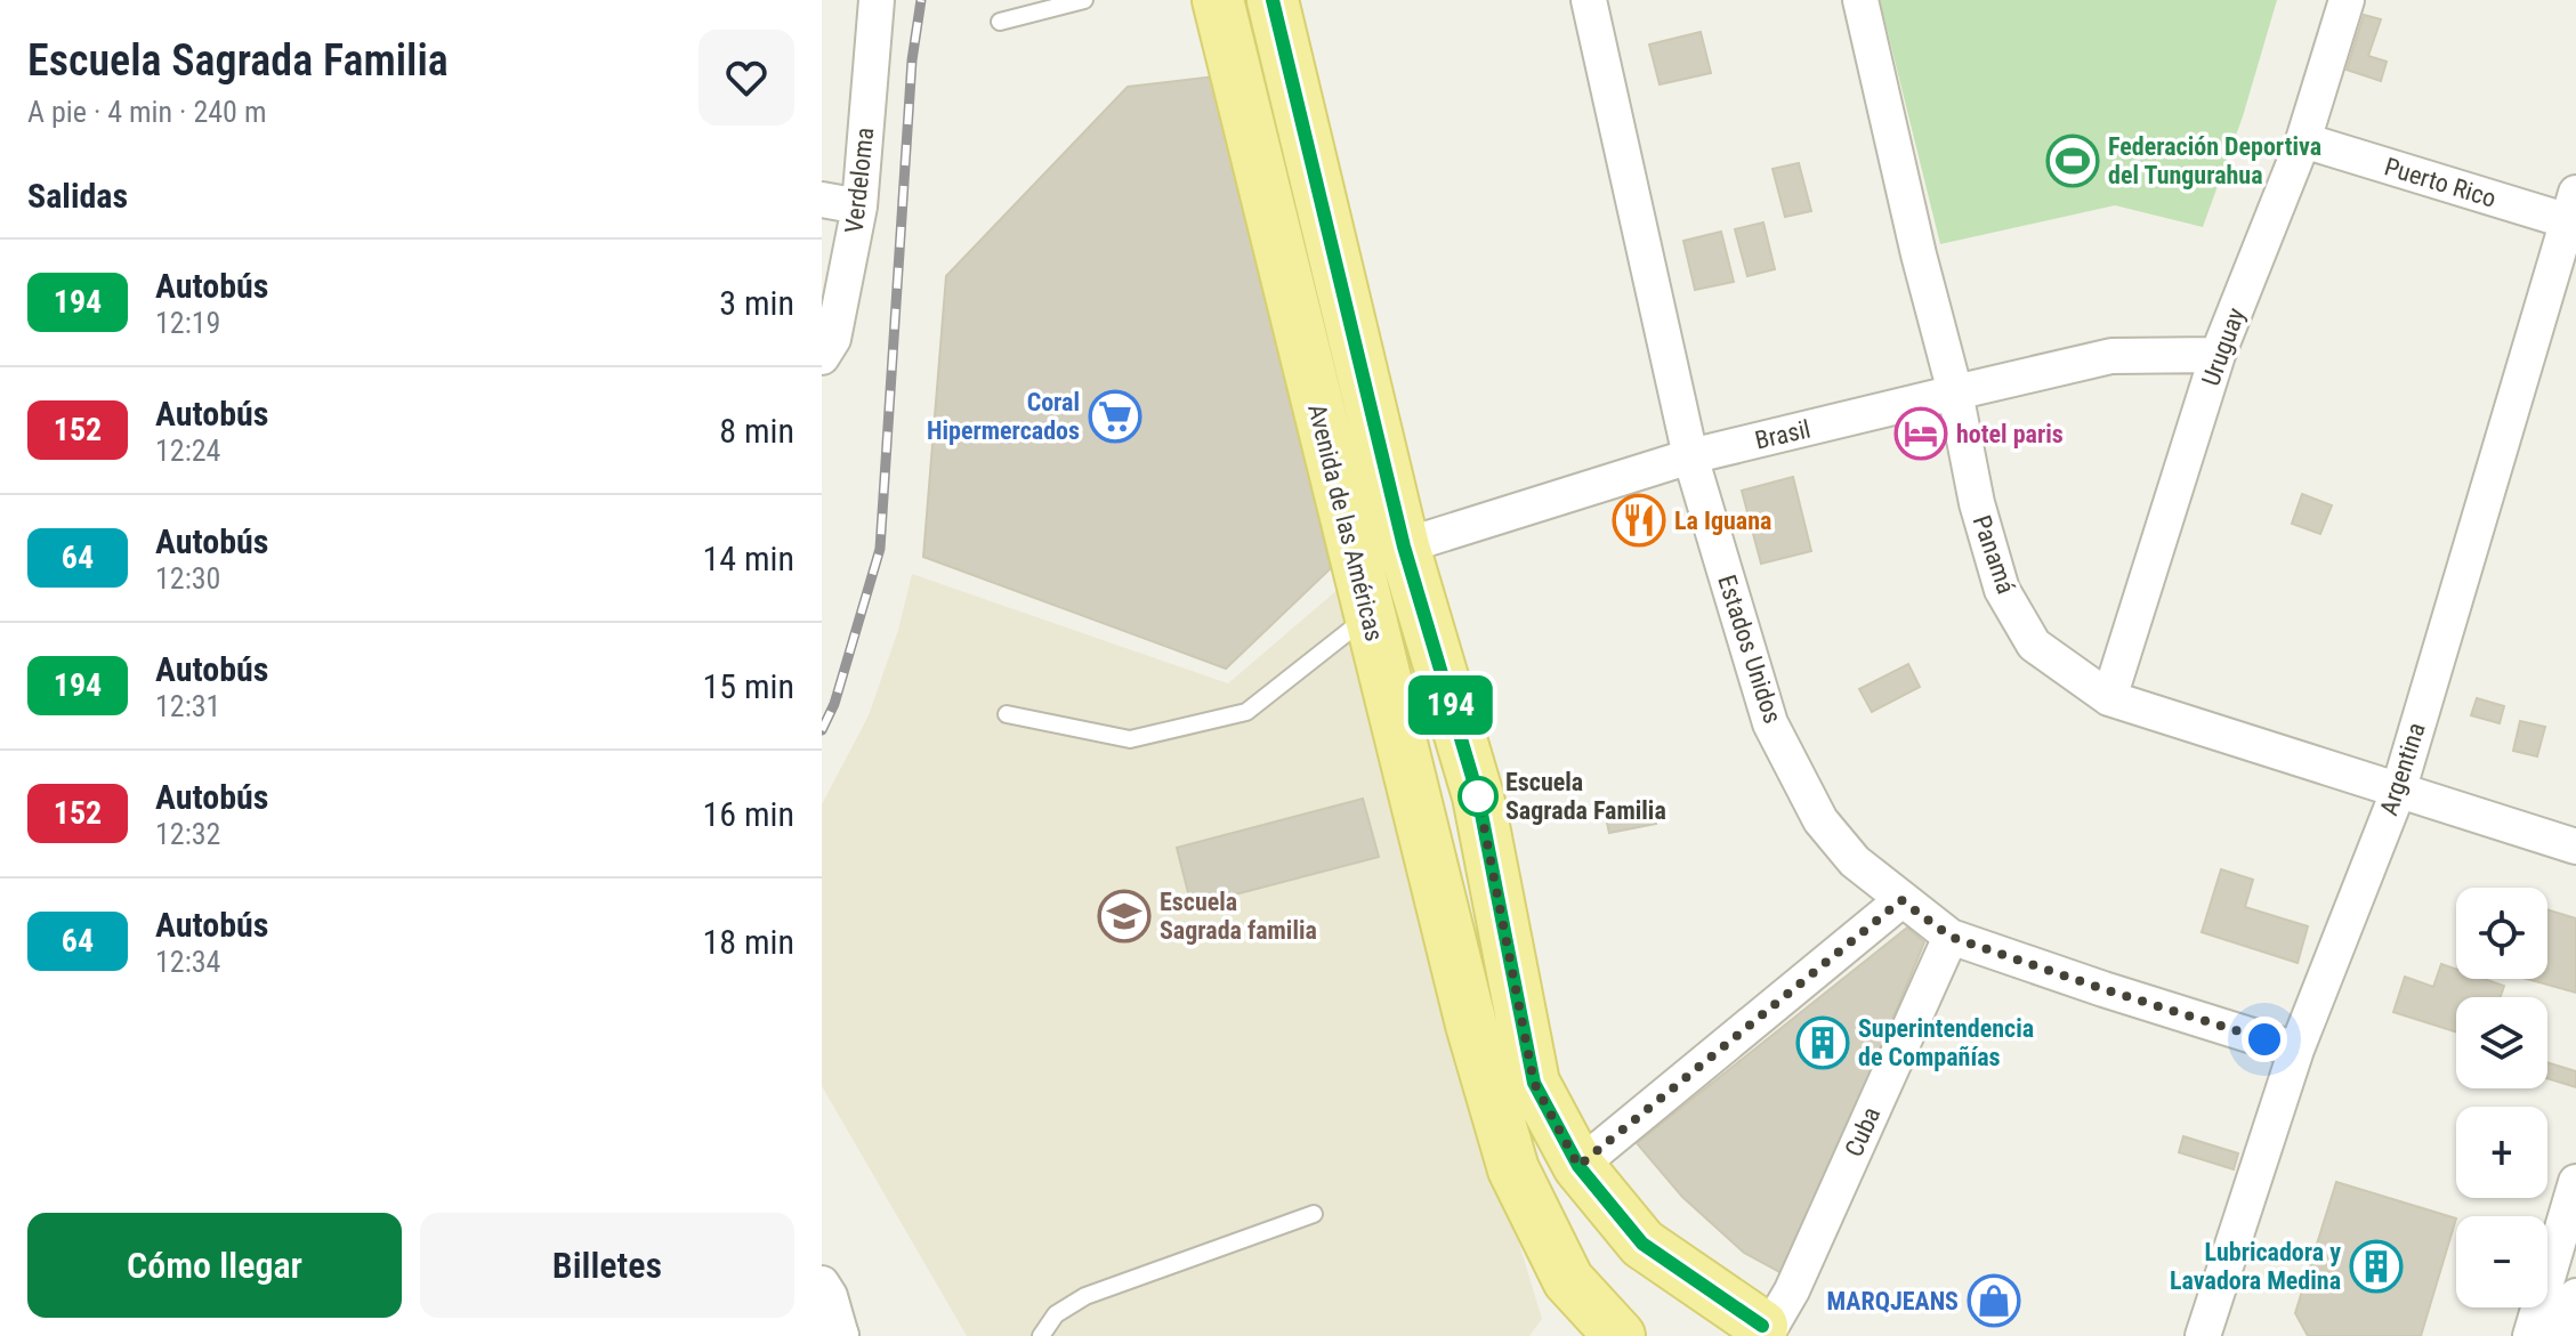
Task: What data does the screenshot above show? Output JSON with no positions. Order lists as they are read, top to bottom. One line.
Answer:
{"streets":{"main road":["Avenida de las Américas"],"street":["Verdeloma","Puerto Rico","Uruguay","Brasil","Panamá","Estados Unidos","Argentina","Cuba"]},"crossings":[["Puerto Rico","Uruguay"],["Puerto Rico","Argentina"],["Uruguay","Brasil"],["Uruguay","Panamá"],["Brasil","Avenida de las Américas"],["Brasil","Panamá"],["Brasil","Estados Unidos"],["Avenida de las Américas","Cuba"],["Panamá","Argentina"],["Estados Unidos","Argentina"],["Estados Unidos","Cuba"]],"places":{"sports":["Federación Deportiva del Tungurahua"],"supermarket":["Coral Hipermercados"],"hotel":["hotel paris"],"restaurant":["La Iguana"],"other":["Escuela Sagrada Familia"],"school or university":["Escuela Sagrada familia"],"building":["Superintendencia de Compañías","Lubricadora y Lavadora Medina"],"shop":["MARQJEANS"]},"lines":["bus line 194"],"page":{"heading":[["Escuela Sagrada Familia","A pie · 4 min · 240 m"],"Salidas"],"on_map":"194","list":[{"mark":"194","name":"Autobús","note":"12:19","value":"3 min"},{"mark":"152","name":"Autobús","note":"12:24","value":"8 min"},{"mark":"64","name":"Autobús","note":"12:30","value":"14 min"},{"mark":"194","name":"Autobús","note":"12:31","value":"15 min"},{"mark":"152","name":"Autobús","note":"12:32","value":"16 min"},{"mark":"64","name":"Autobús","note":"12:34","value":"18 min"}],"map_buttons":["+","−"],"buttons":["Cómo llegar","Billetes"]}}
